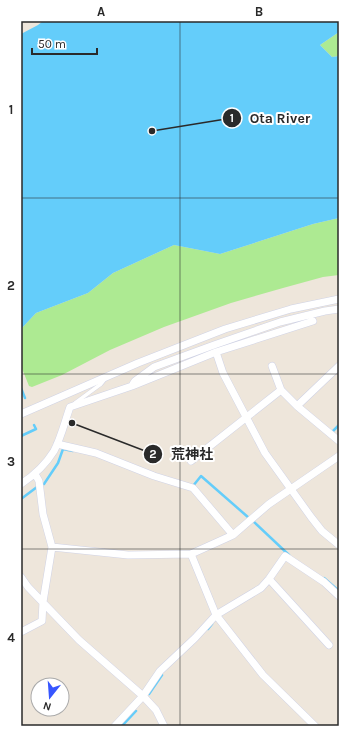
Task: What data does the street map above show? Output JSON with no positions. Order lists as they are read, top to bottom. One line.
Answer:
{"places":["Ota River","荒神社"],"scale_bar":"50 m","north":"bottom","grid":{"columns":["A","B"],"rows":["1","2","3","4"]}}
